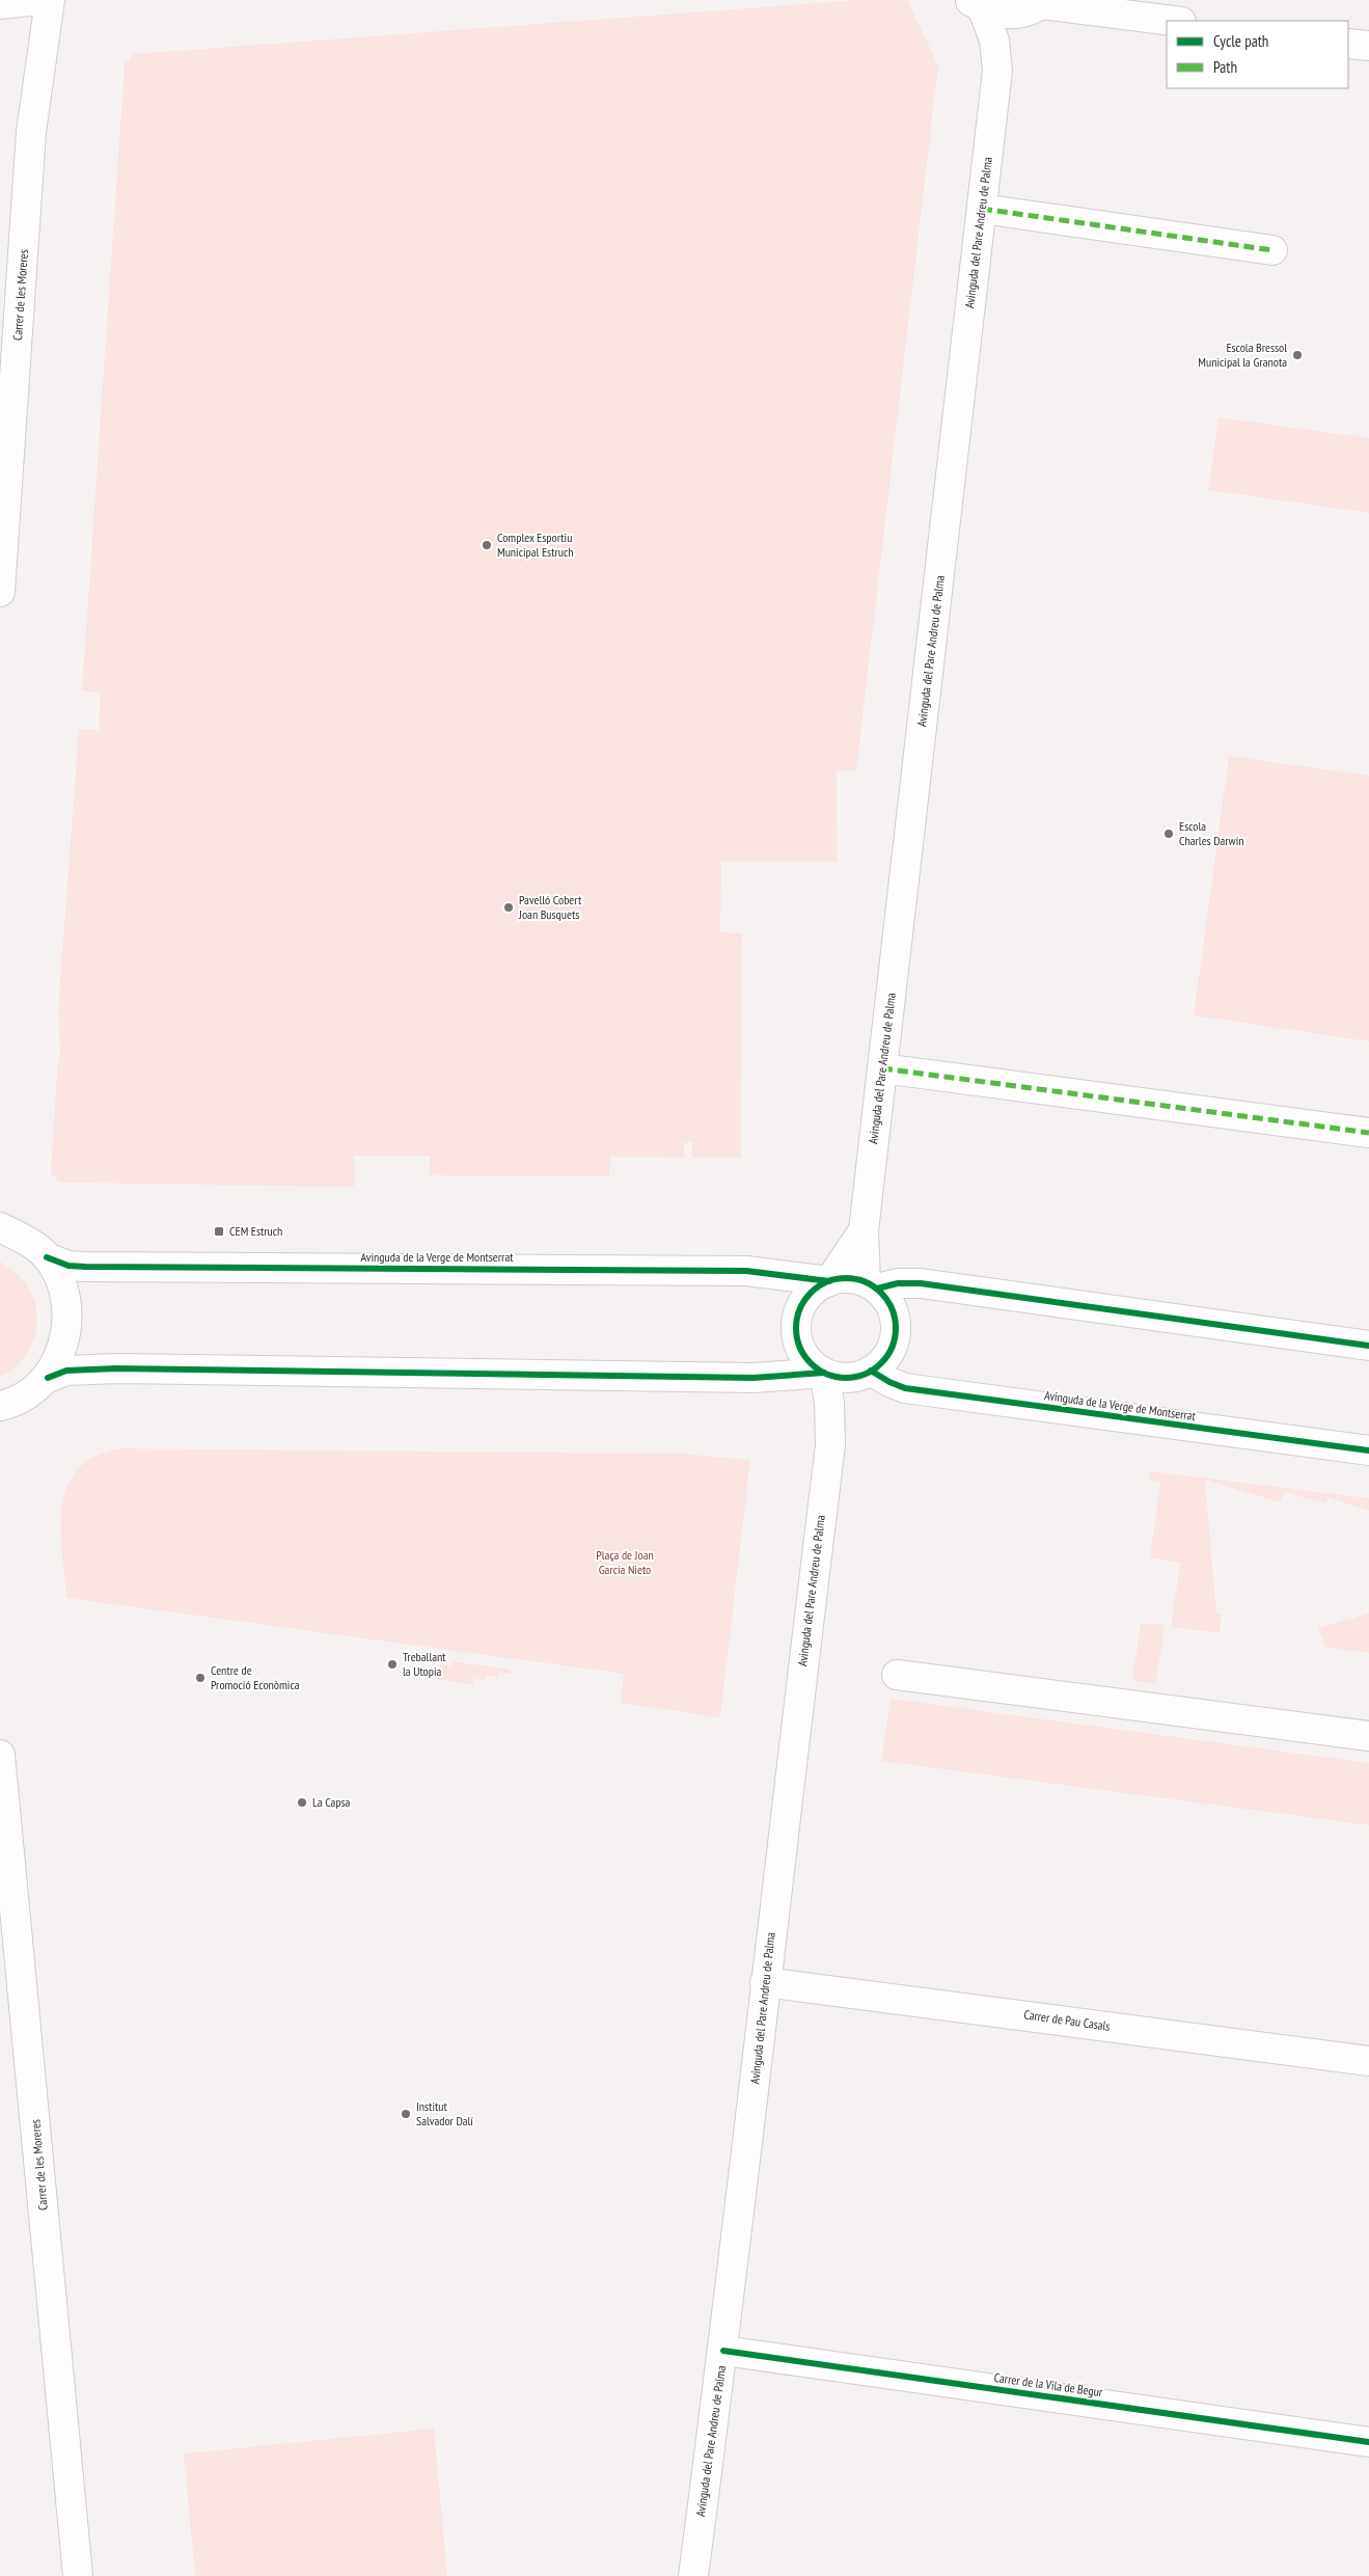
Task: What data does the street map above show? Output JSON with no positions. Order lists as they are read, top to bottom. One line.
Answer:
{"streets":{"street":["Avinguda del Pare Andreu de Palma","Carrer de les Moreres","Avinguda de la Verge de Montserrat","Carrer de Pau Casals","Carrer de la Vila de Begur"]},"crossings":[["Avinguda del Pare Andreu de Palma","Avinguda de la Verge de Montserrat"],["Avinguda del Pare Andreu de Palma","Carrer de Pau Casals"],["Avinguda del Pare Andreu de Palma","Carrer de la Vila de Begur"]],"parks":["Plaça de Joan García Nieto"],"places":{"other":["Escola Bressol Municipal la Granota","Complex Esportiu Municipal Estruch","Escola Charles Darwin","Pavelló Cobert Joan Busquets","Treballant la Utopia","Centre de Promoció Econòmica","La Capsa","Institut Salvador Dalí"],"transit":["CEM Estruch"]},"legend":["Cycle path","Path"]}
